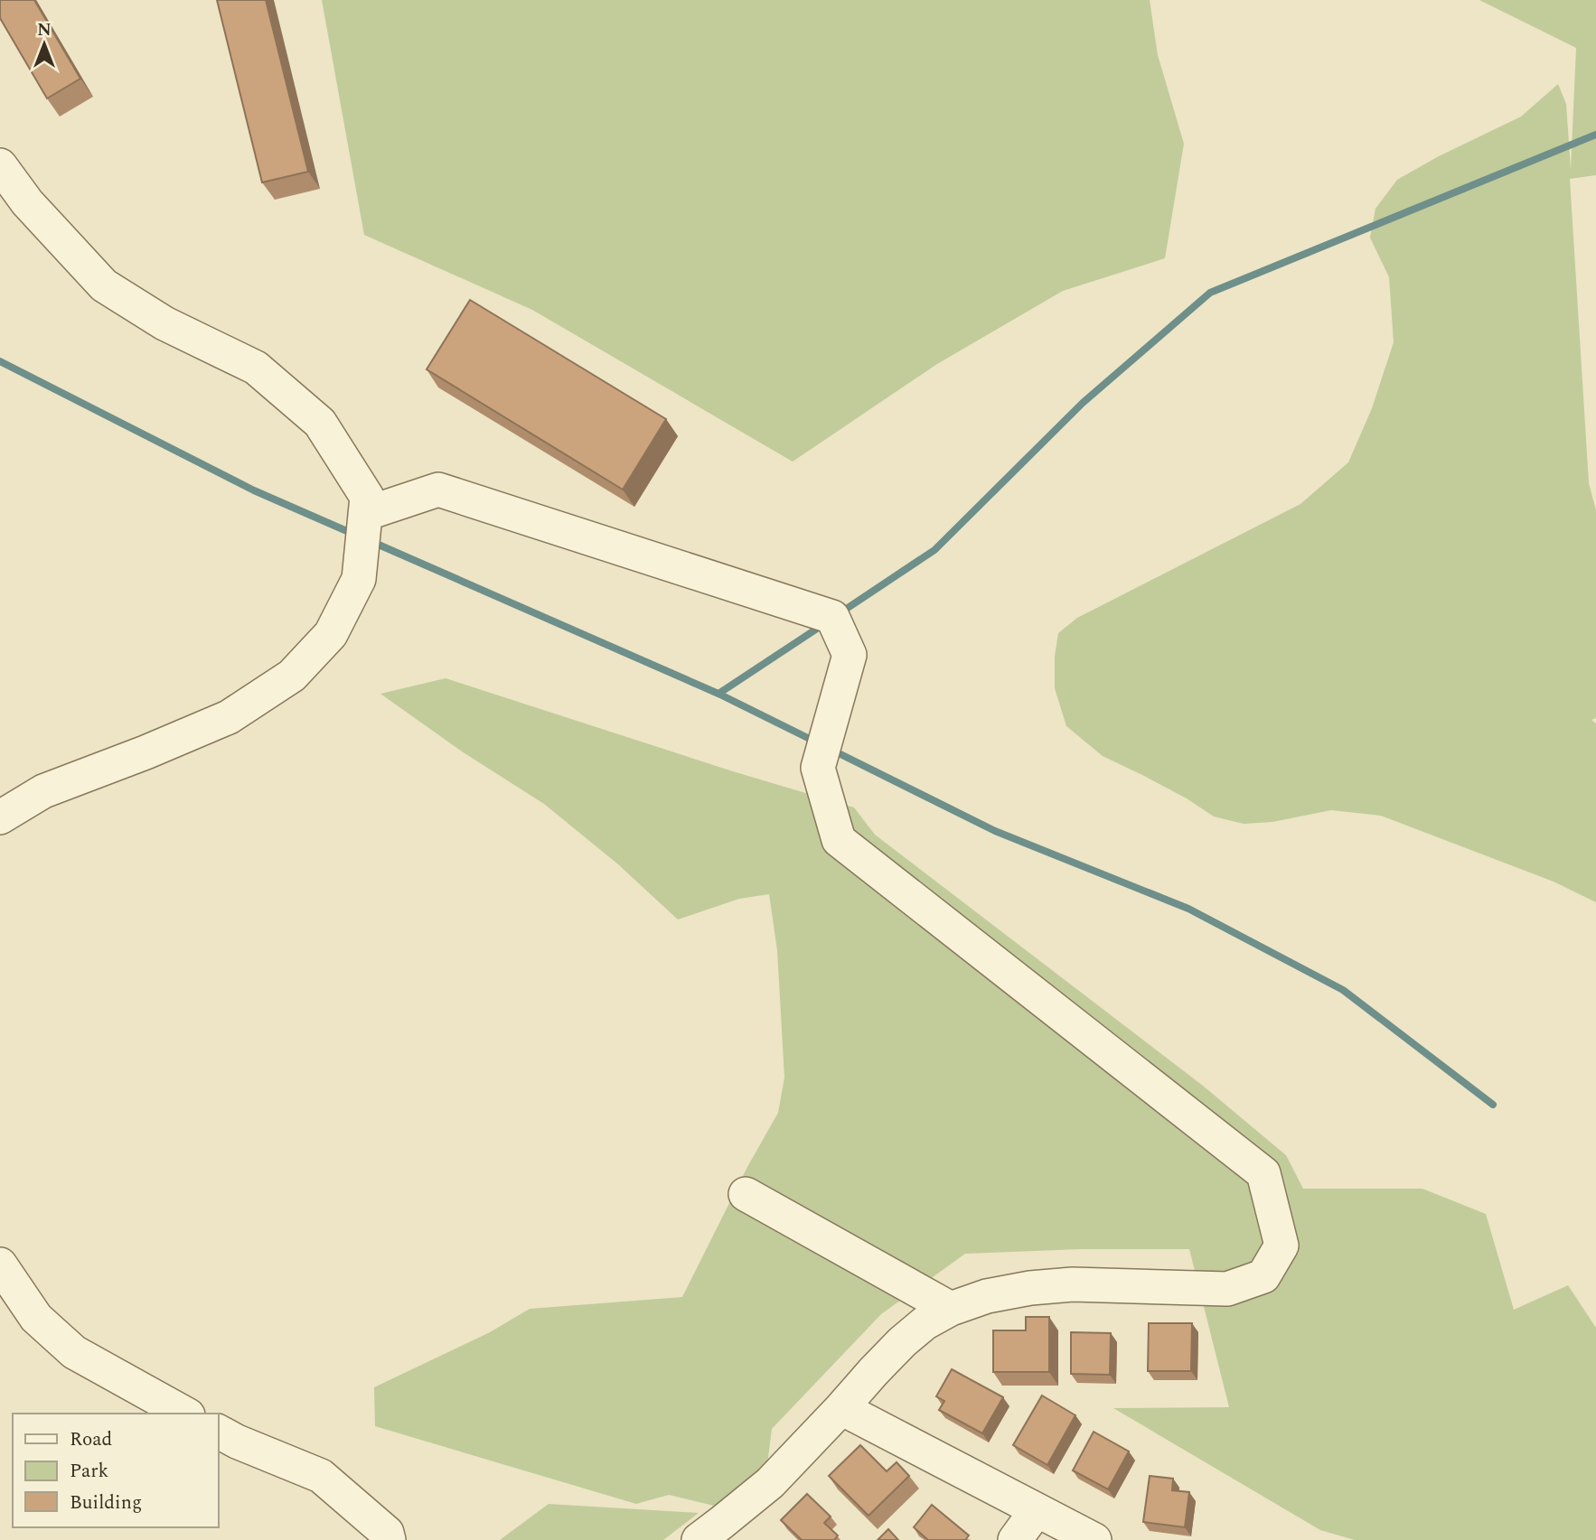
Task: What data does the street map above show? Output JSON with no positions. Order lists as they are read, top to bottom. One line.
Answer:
{"legend":["Road","Park","Building"],"north":"top"}
